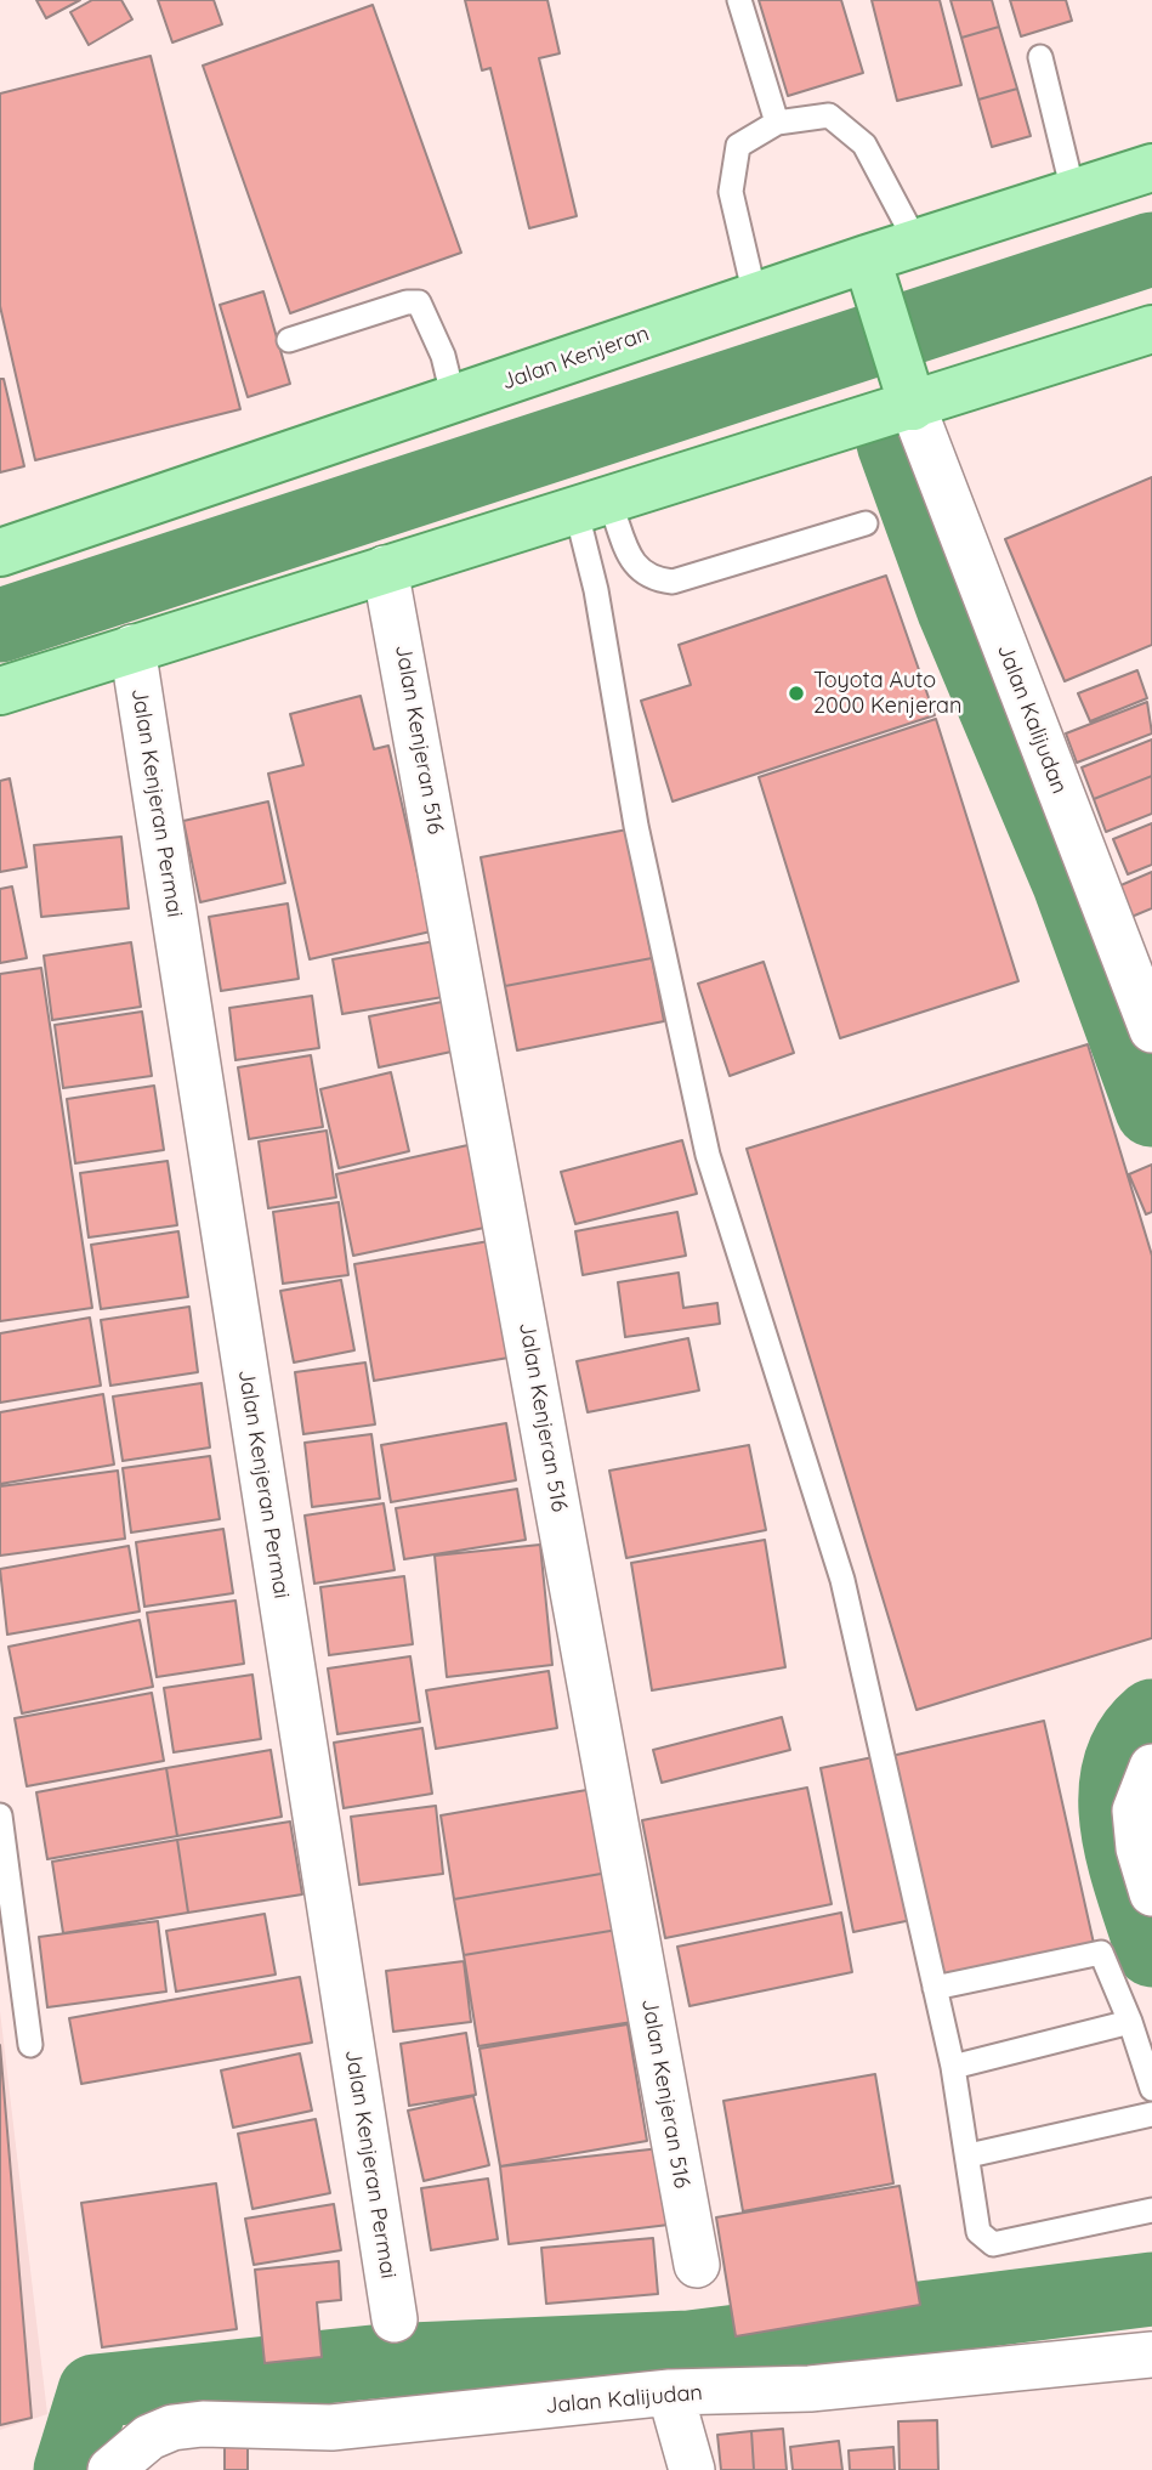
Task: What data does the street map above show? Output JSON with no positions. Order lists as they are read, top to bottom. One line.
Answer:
{"streets":{"main road":["Jalan Kenjeran"],"street":["Jalan Kalijudan","Jalan Kenjeran 516","Jalan Kenjeran Permai"]},"places":["Toyota Auto 2000 Kenjeran"]}
